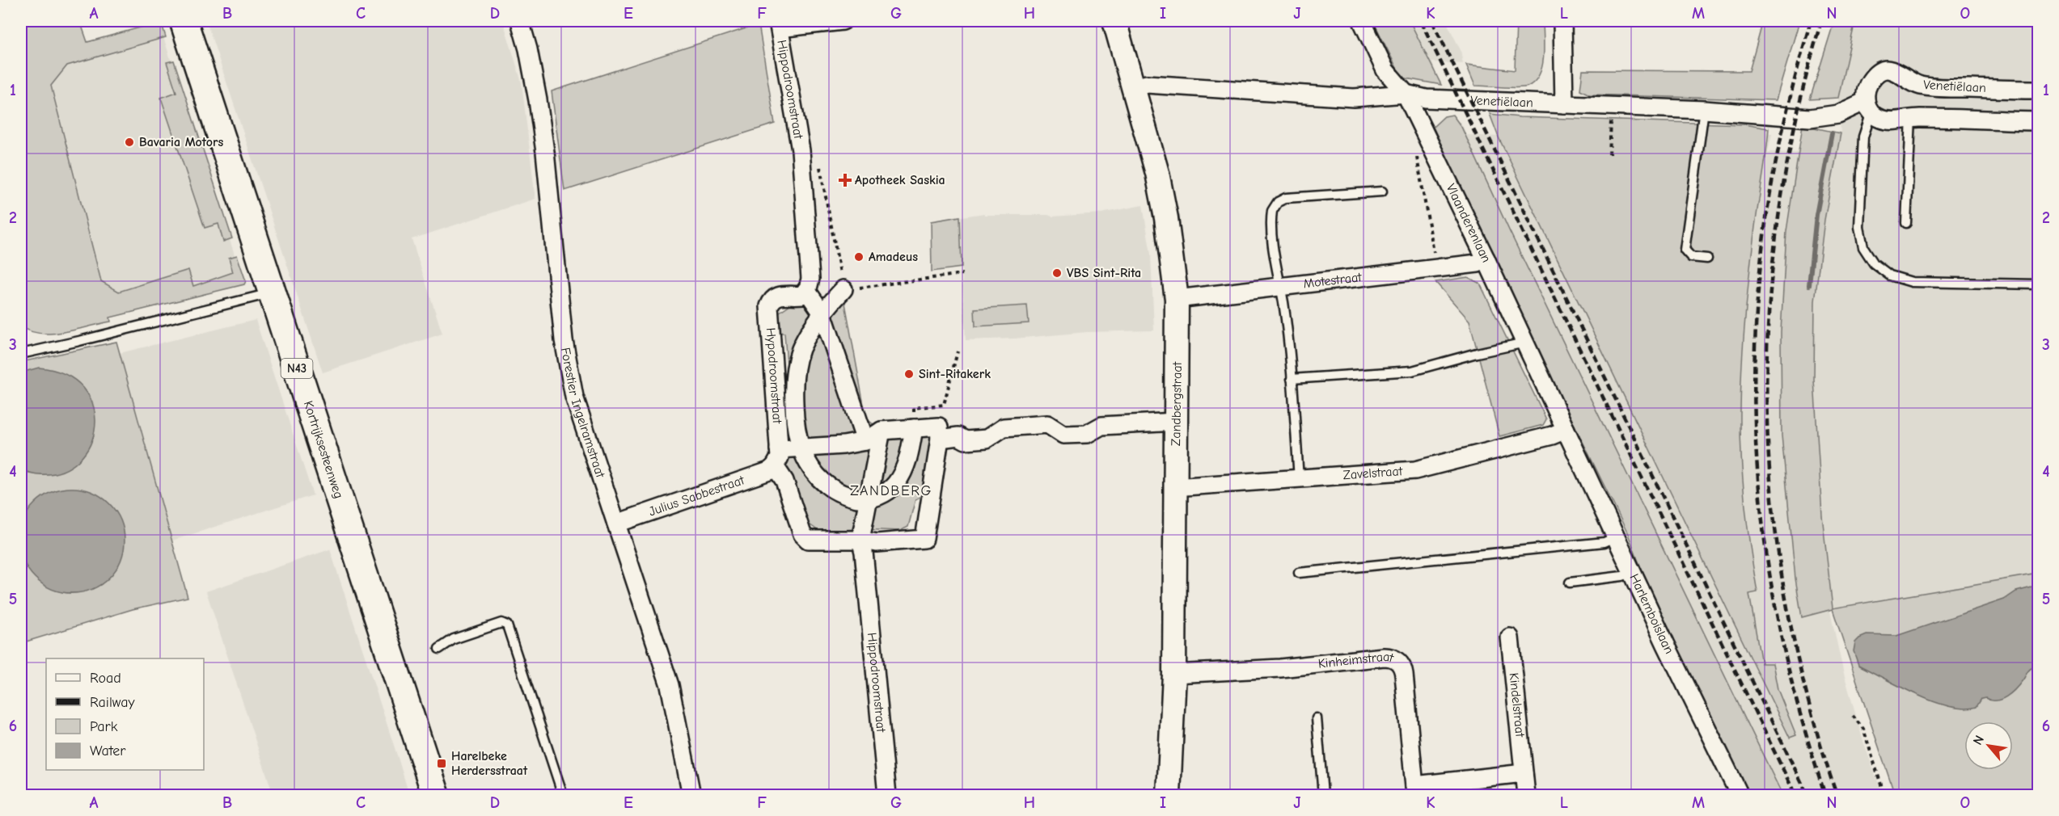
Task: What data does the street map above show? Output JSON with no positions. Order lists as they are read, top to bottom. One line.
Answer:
{"streets":{"main road":["N43","Kortrijksesteenweg"],"street":["Venetiëlaan","Hippodroomstraat","Vlaanderenlaan","Motestraat","Hypodroomstraat","Zandbergstraat","Forestier Ingelramstraat","Zavelstraat","Julius Sabbestraat","Harlemboislaan","Kinheimstraat","Kindelstraat"]},"crossings":[["Venetiëlaan","Vlaanderenlaan"],["Venetiëlaan","Zandbergstraat"],["Vlaanderenlaan","Motestraat"],["Vlaanderenlaan","Zavelstraat"],["Vlaanderenlaan","Harlemboislaan"],["Motestraat","Zandbergstraat"],["Hypodroomstraat","Julius Sabbestraat"],["Zandbergstraat","Zavelstraat"],["Zandbergstraat","Kinheimstraat"],["Forestier Ingelramstraat","Julius Sabbestraat"],["Zavelstraat","Harlemboislaan"]],"districts":["ZANDBERG"],"places":{"other":["Bavaria Motors","Amadeus","VBS Sint-Rita","Sint-Ritakerk"],"health":["Apotheek Saskia"],"transit":["Harelbeke Herdersstraat"]},"legend":["Road","Railway","Park","Water"],"north":"top left","grid":{"columns":["A","B","C","D","E","F","G","H","I","J","K","L","M","N","O"],"rows":["1","2","3","4","5","6"]}}
